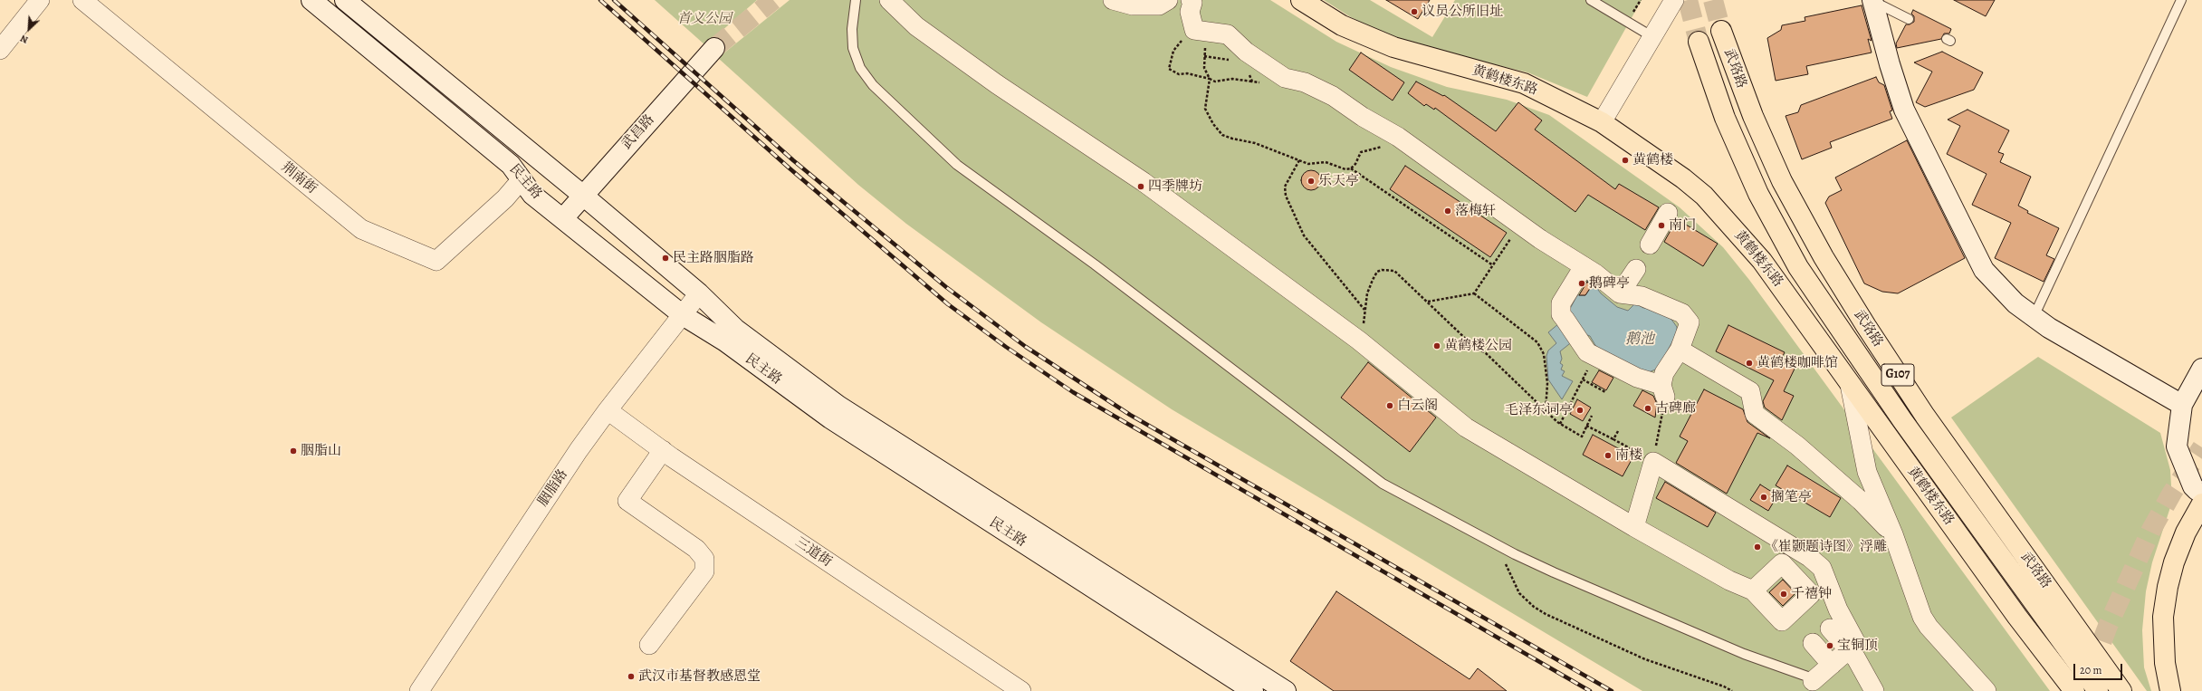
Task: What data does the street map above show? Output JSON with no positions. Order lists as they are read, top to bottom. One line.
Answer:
{"streets":{"main road":["武珞路","黄鹤楼东路","武昌路","民主路","G107"],"street":["荆南街","胭脂路","三道街"]},"crossings":[["武昌路","民主路"],["荆南街","民主路"],["民主路","胭脂路"],["胭脂路","三道街"]],"water":["鹅池"],"parks":["首义公园"],"places":["议员公所旧址","黄鹤楼","乐天亭","四季牌坊","落梅轩","南门","民主路胭脂路","鹅碑亭","黄鹤楼公园","黄鹤楼咖啡馆","白云阁","古碑廊","毛泽东词亭","胭脂山","南楼","搁笔亭","《崔颢题诗图》浮雕","千禧钟","宝铜顶","武汉市基督教感恩堂"],"scale_bar":"20 m","north":"bottom left"}
